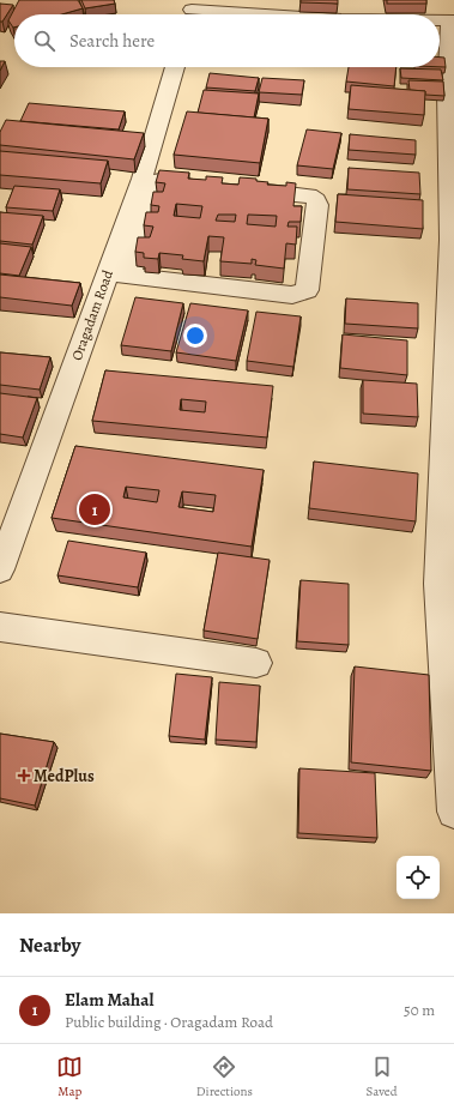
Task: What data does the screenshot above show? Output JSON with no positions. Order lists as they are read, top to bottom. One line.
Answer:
{"streets":{"street":["Oragadam Road"]},"places":{"health":["MedPlus"]},"page":{"search":"Search here","pins":"1","heading":"Nearby","list":[{"mark":"1","name":"Elam Mahal","note":"Public building · Oragadam Road","value":"50 m"}],"nav":["Map","Directions","Saved"]}}
